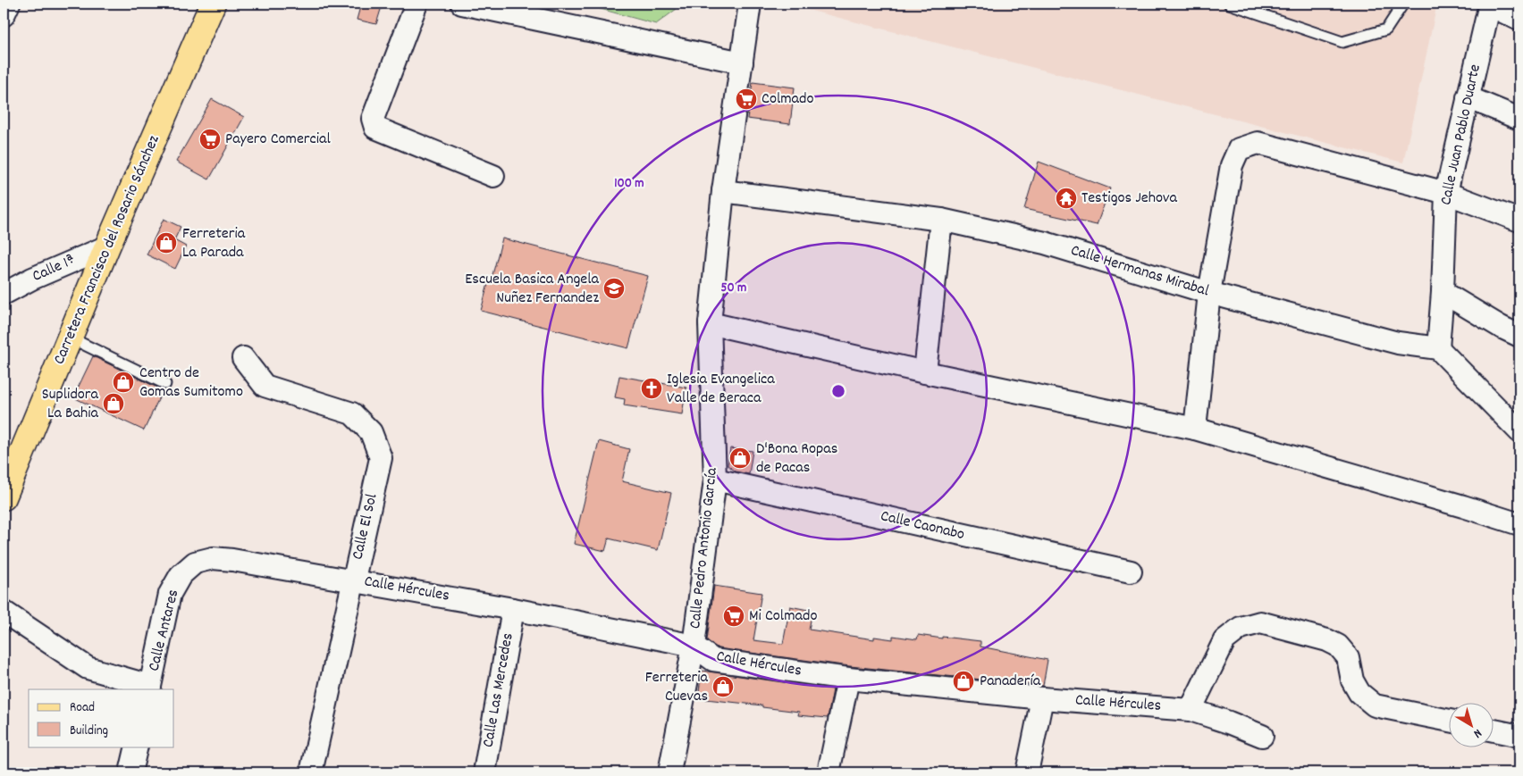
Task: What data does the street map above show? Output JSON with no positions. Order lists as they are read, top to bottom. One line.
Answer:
{"streets":{"main road":["Carretera Francisco del Rosario Sánchez"],"street":["Calle Juan Pablo Duarte","Calle 1ª","Calle Hermanas Mirabal","Calle Caonabo","Calle El Sol","Calle Pedro Antonio García","Calle Hércules","Calle Antares","Calle Las Mercedes"]},"crossings":[["Calle Juan Pablo Duarte","Calle Hermanas Mirabal"],["Carretera Francisco del Rosario Sánchez","Calle 1ª"],["Calle Hermanas Mirabal","Calle Pedro Antonio García"],["Calle Caonabo","Calle Pedro Antonio García"],["Calle El Sol","Calle Hércules"],["Calle Pedro Antonio García","Calle Hércules"],["Calle Hércules","Calle Antares"],["Calle Hércules","Calle Las Mercedes"]],"places":{"supermarket":["Colmado","Payero Comercial","Mi Colmado"],"temple":["Testigos Jehova"],"shop":["Ferreteria La Parada","Centro de Gomas Sumitomo","Suplidora La Bahia","D'Bona Ropas de Pacas","Panadería","Ferreteria Cuevas"],"school or university":["Escuela Basica Angela Nuñez Fernandez"],"church":["Iglesia Evangelica Valle de Beraca"]},"legend":["Road","Building"],"north":"bottom right","rings":["100 m","50 m"]}
